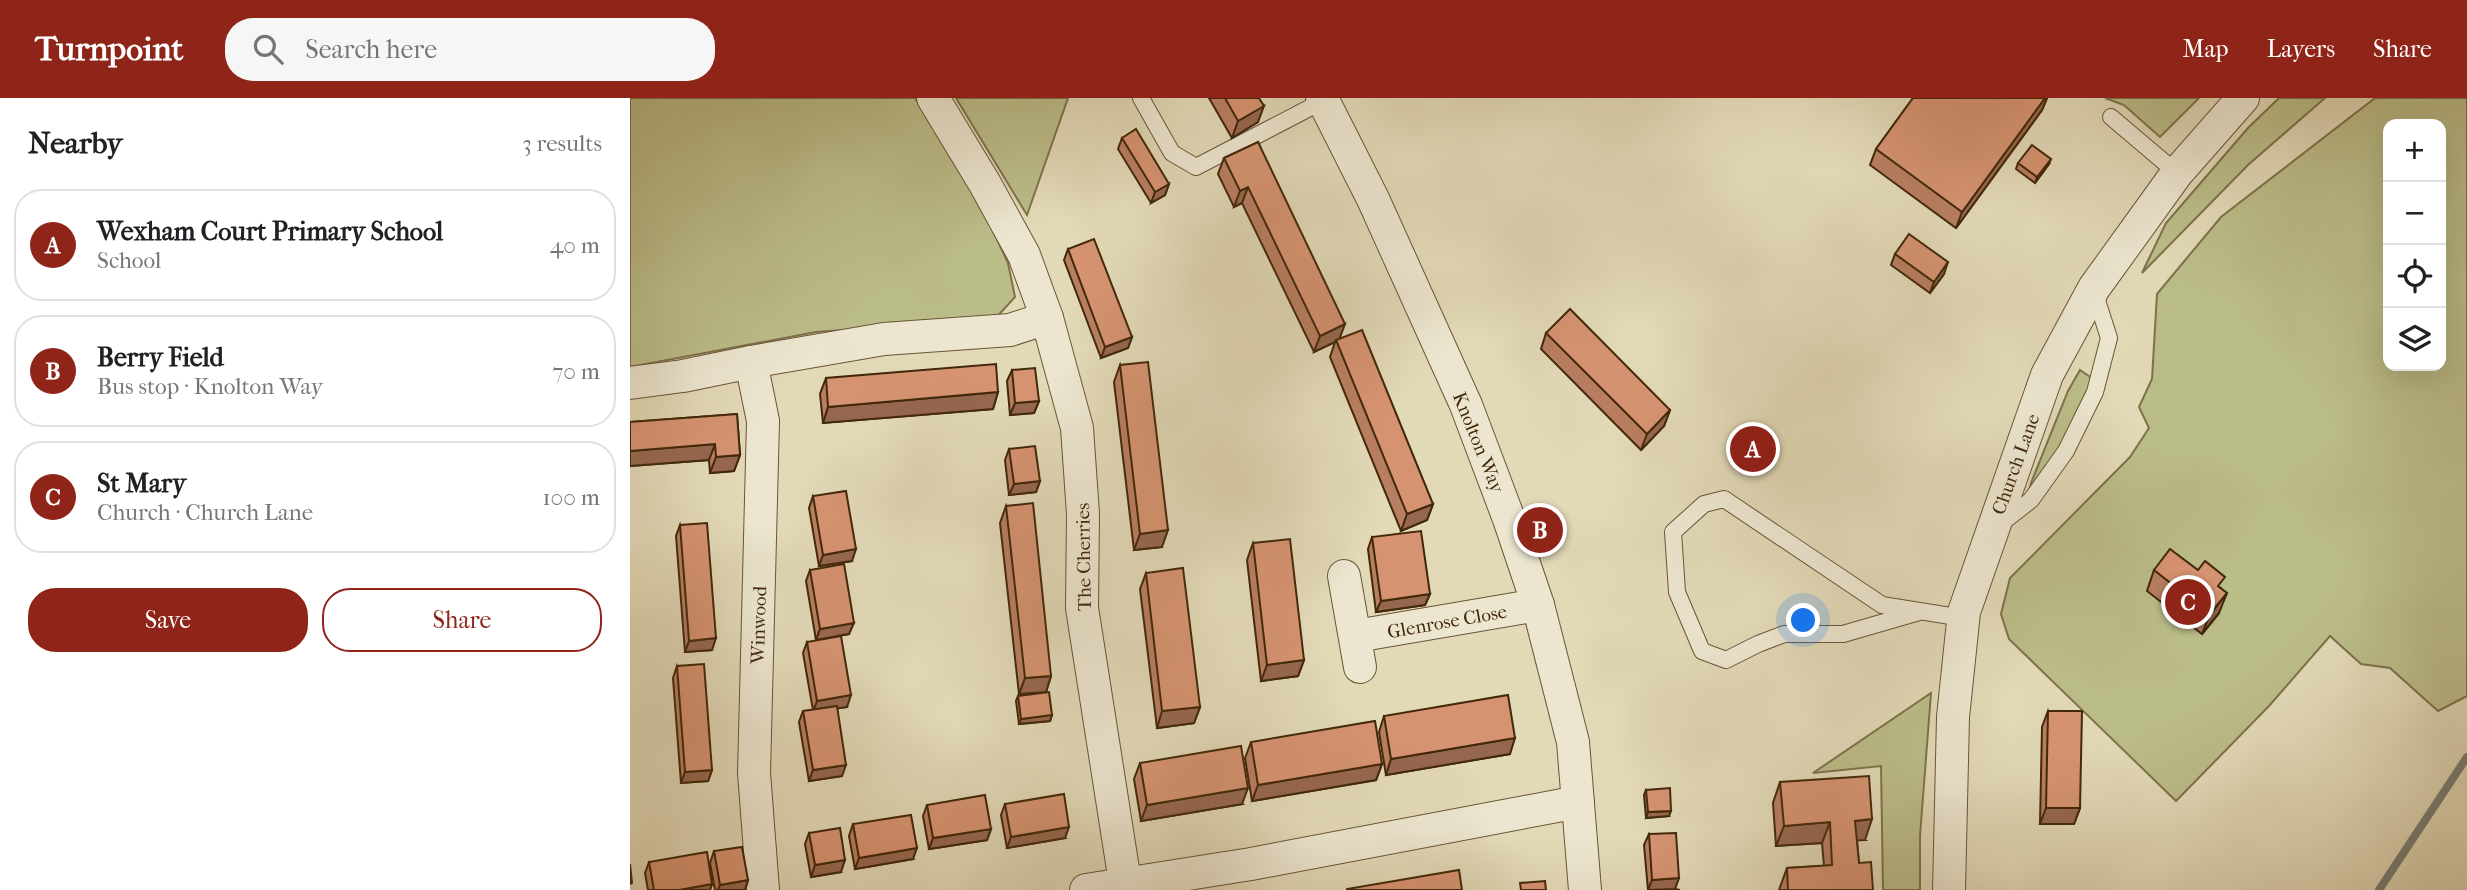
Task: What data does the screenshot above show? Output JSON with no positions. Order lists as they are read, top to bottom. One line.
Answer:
{"streets":{"street":["Knolton Way","Church Lane","The Cherries","Glenrose Close","Winwood"]},"crossings":[["Knolton Way","Glenrose Close"]],"page":{"header":"Turnpoint","search":"Search here","nav":["Map","Layers","Share"],"heading":["Nearby","3 results"],"map_buttons":["+","−"],"list":[{"mark":"A","name":"Wexham Court Primary School","note":"School","value":"40 m"},{"mark":"B","name":"Berry Field","note":"Bus stop · Knolton Way","value":"70 m"},{"mark":"C","name":"St Mary","note":"Church · Church Lane","value":"100 m"}],"pins":["A","B","C"],"buttons":["Save","Share"]}}
